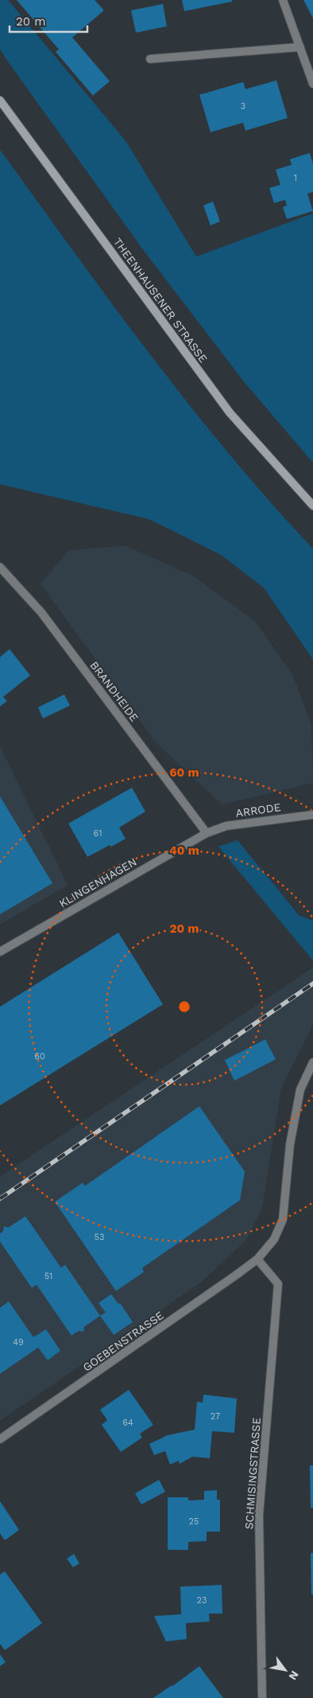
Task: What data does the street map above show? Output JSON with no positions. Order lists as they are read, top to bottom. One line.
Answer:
{"streets":{"main road":["THEENHAUSENER STRASSE"],"street":["BRANDHEIDE","ARRODE","KLINGENHAGEN","GOEBENSTRASSE","SCHMISINGSTRASSE"]},"crossings":[["BRANDHEIDE","ARRODE"],["BRANDHEIDE","KLINGENHAGEN"],["ARRODE","KLINGENHAGEN"],["GOEBENSTRASSE","SCHMISINGSTRASSE"]],"house_numbers":["3","1","61","60","53","51","49","27","64","25","23"],"scale_bar":"20 m","north":"bottom right","rings":["60 m","40 m","20 m"]}
